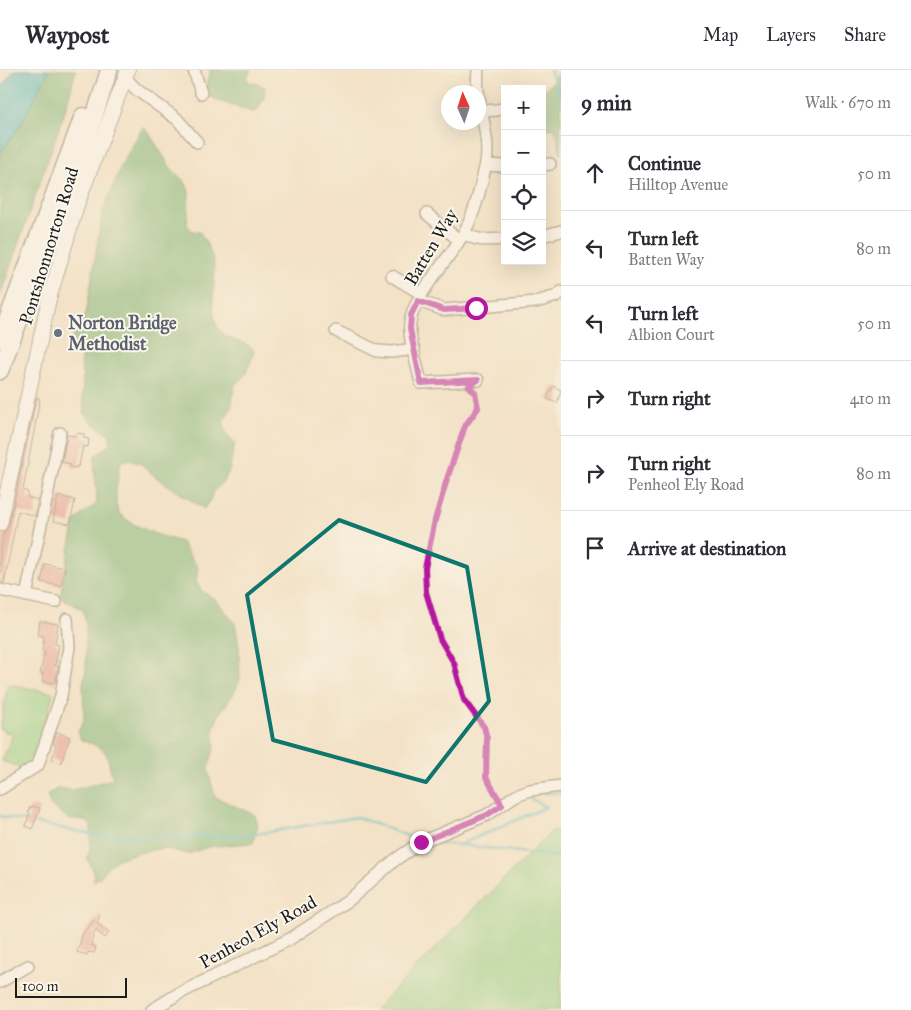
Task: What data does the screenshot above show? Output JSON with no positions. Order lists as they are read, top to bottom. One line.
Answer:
{"streets":{"main road":["Pontshonnorton Road"],"street":["Batten Way","Penheol Ely Road"]},"places":["Norton Bridge Methodist"],"scale_bar":"100 m","north":"top","page":{"header":"Waypost","nav":["Map","Layers","Share"],"heading":["9 min","Walk · 670 m"],"map_buttons":["+","−"],"list":[["Continue","Hilltop Avenue","50 m"],["Turn left","Batten Way","80 m"],["Turn left","Albion Court","50 m"],["Turn right","410 m"],["Turn right","Penheol Ely Road","80 m"],"Arrive at destination"],"scale":"100 m"}}
